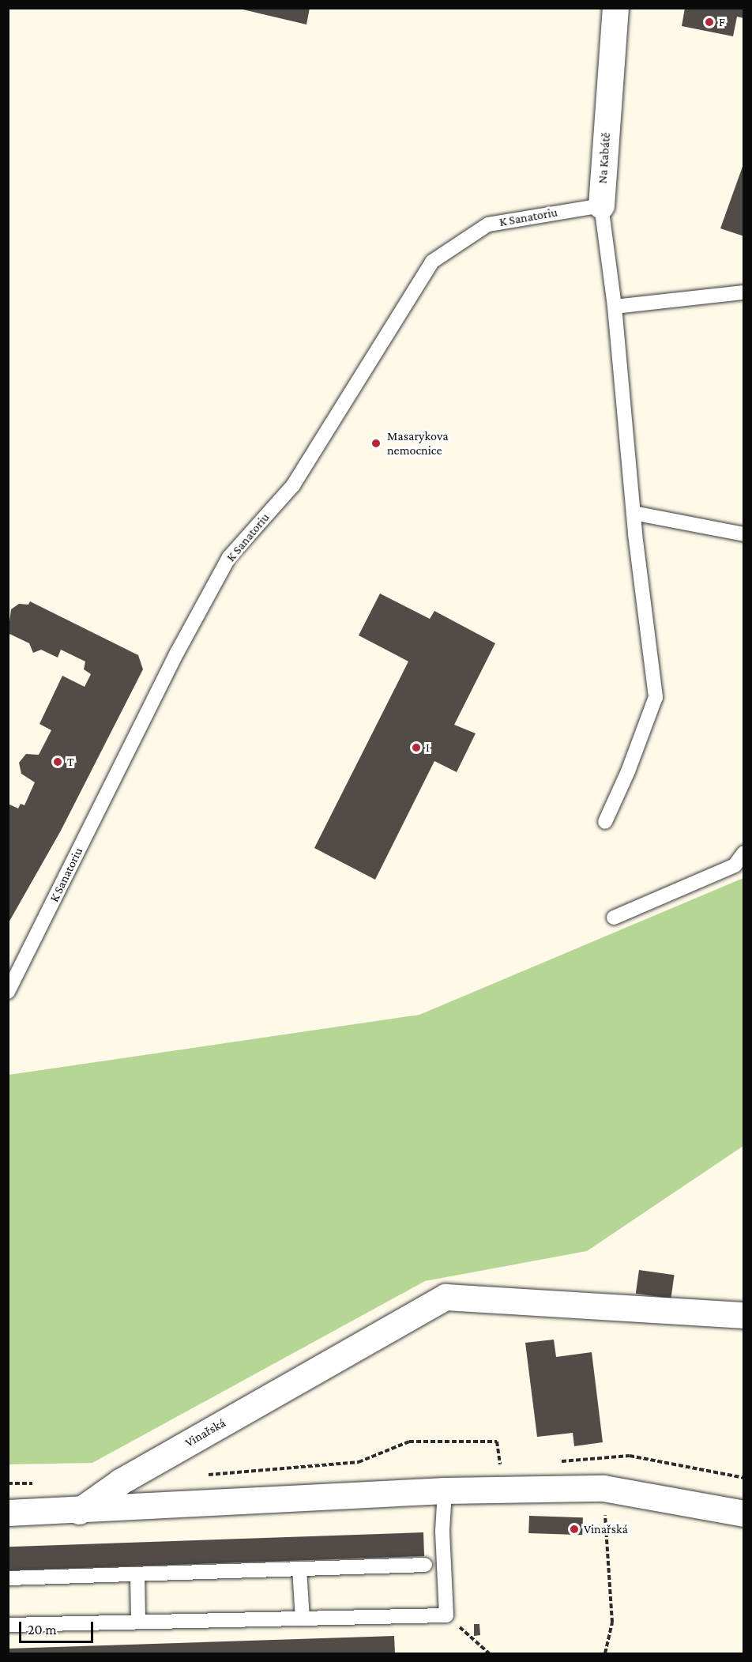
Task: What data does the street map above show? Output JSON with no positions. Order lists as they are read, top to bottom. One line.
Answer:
{"streets":{"street":["Na Kabátě","Vinařská"],"lane":["K Sanatoriu"]},"crossings":[["Na Kabátě","K Sanatoriu"]],"places":["F","Masarykova nemocnice","I","T","Vinařská"],"scale_bar":"20 m"}
